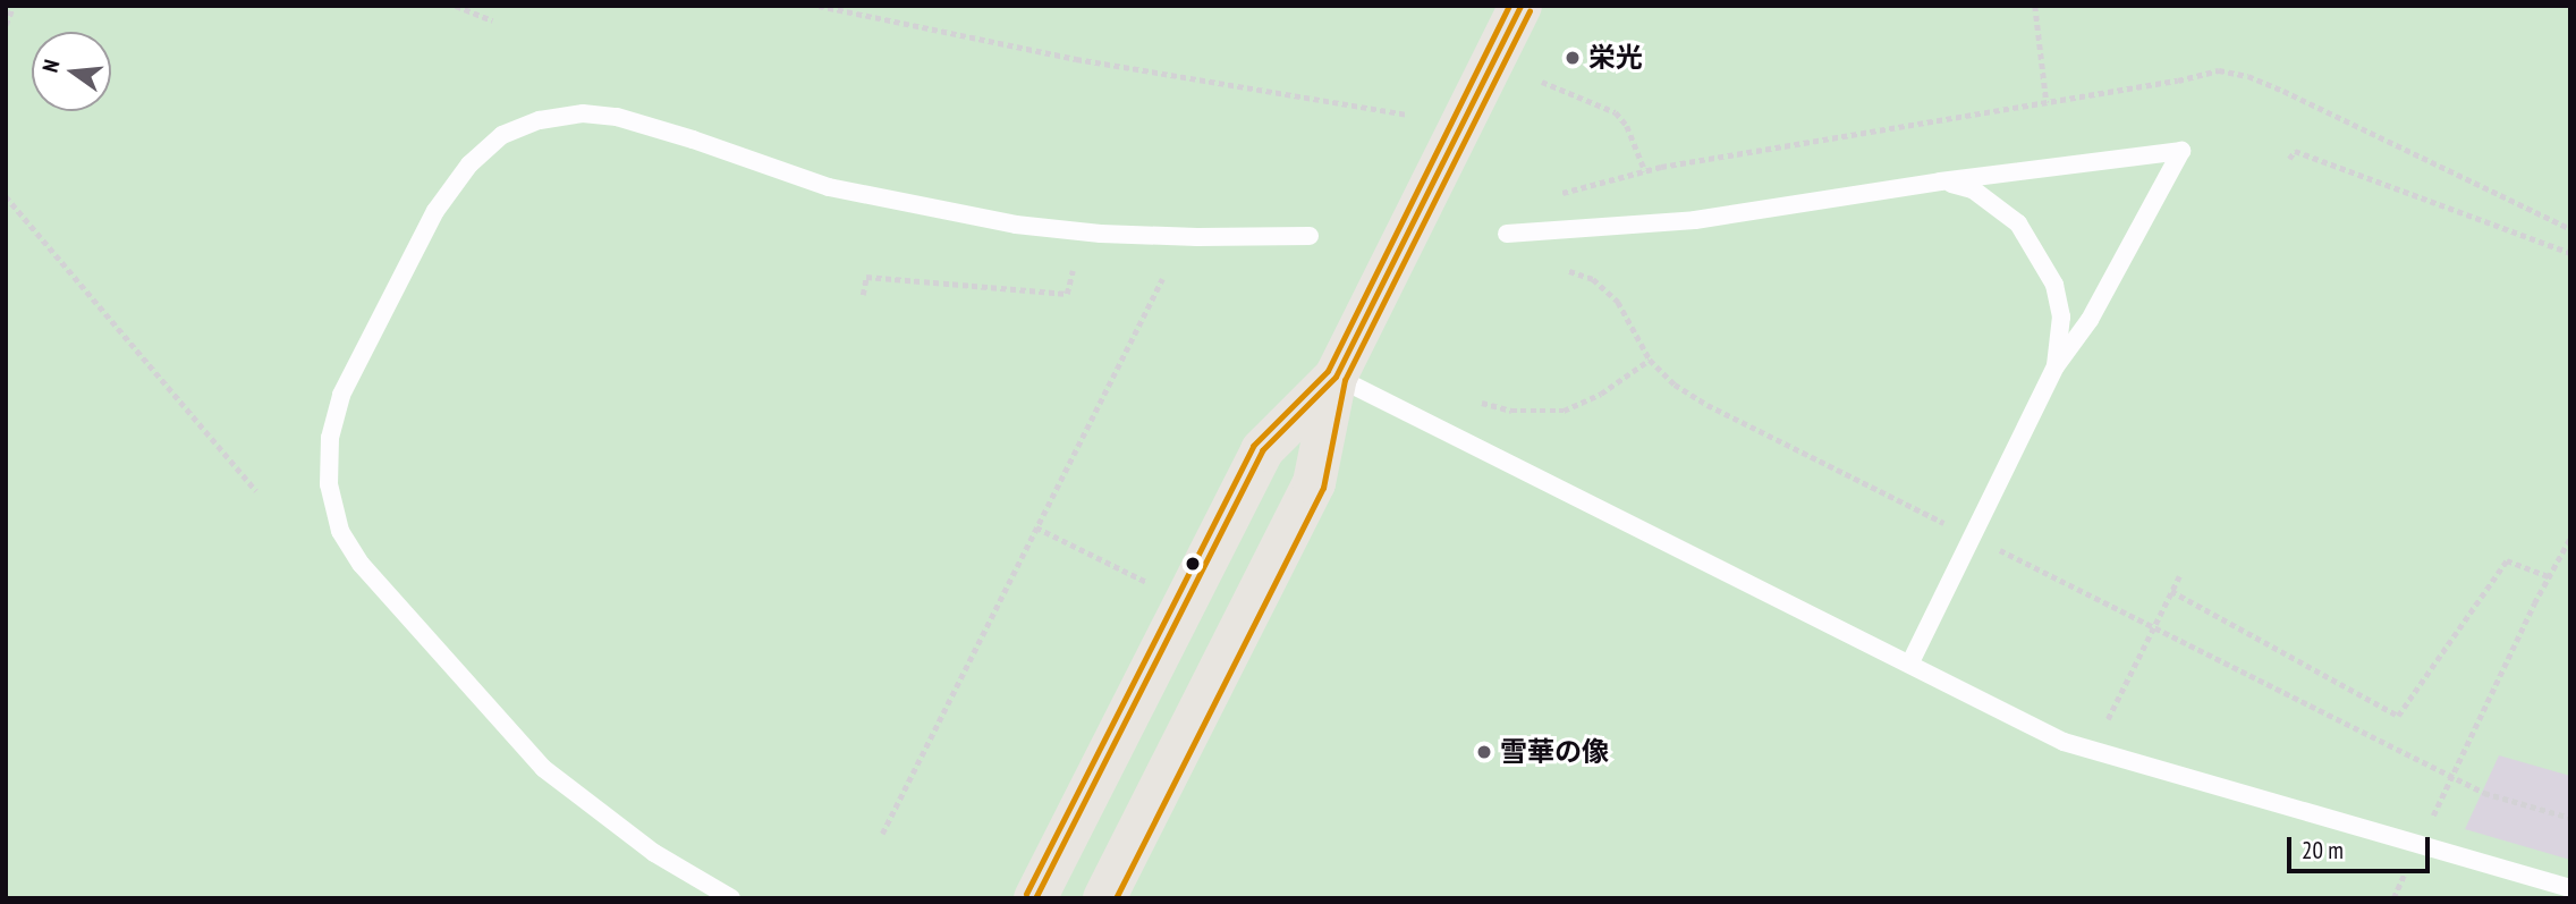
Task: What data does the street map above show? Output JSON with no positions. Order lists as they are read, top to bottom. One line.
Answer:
{"places":["栄光","雪華の像"],"scale_bar":"20 m","north":"left"}
